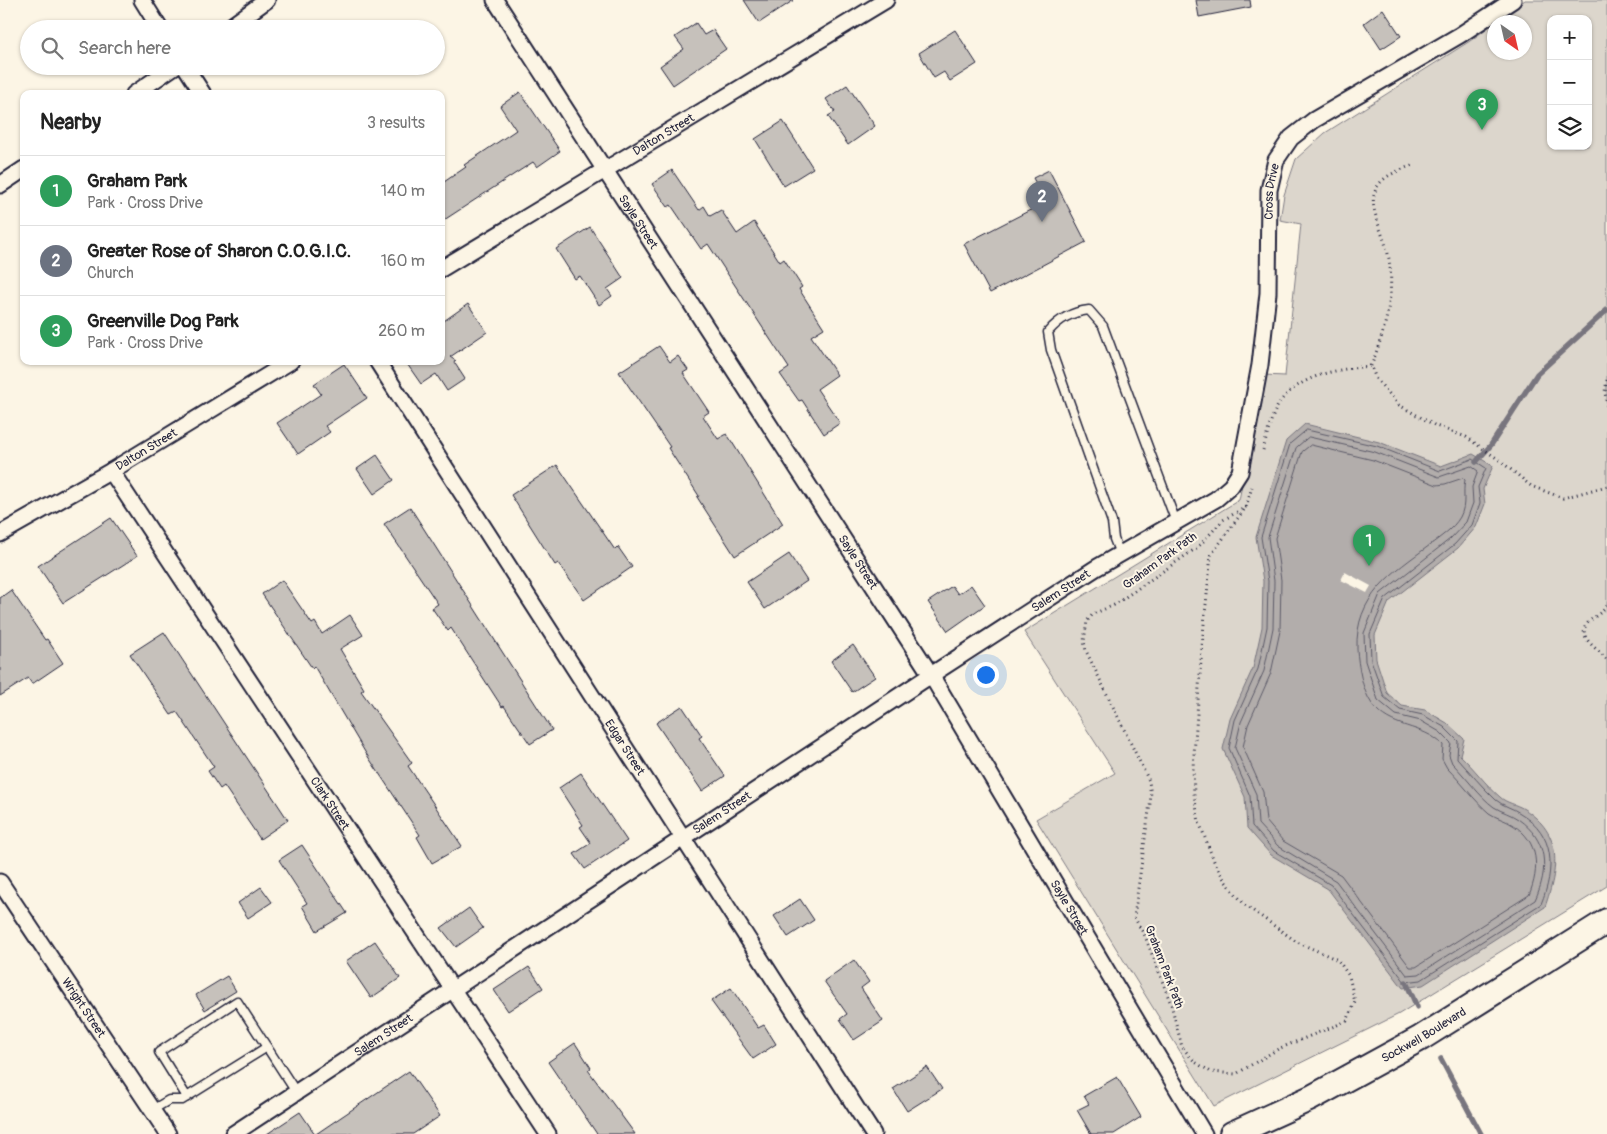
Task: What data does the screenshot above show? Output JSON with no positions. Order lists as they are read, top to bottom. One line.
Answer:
{"streets":{"main road":["Sockwell Boulevard"],"street":["Dalton Street","Cross Drive","Sayle Street","Salem Street","Edgar Street","Clark Street","Wright Street"],"path":["Graham Park Path"]},"crossings":[["Dalton Street","Sayle Street"],["Dalton Street","Clark Street"],["Cross Drive","Salem Street"],["Sayle Street","Salem Street"],["Salem Street","Edgar Street"],["Salem Street","Clark Street"]],"north":"bottom right","page":{"map_buttons":["+","−"],"search":"Search here","pins":["3","2","1"],"heading":["Nearby","3 results"],"list":[{"mark":"1","name":"Graham Park","note":"Park · Cross Drive","value":"140 m"},{"mark":"2","name":"Greater Rose of Sharon C.O.G.I.C.","note":"Church","value":"160 m"},{"mark":"3","name":"Greenville Dog Park","note":"Park · Cross Drive","value":"260 m"}]}}
